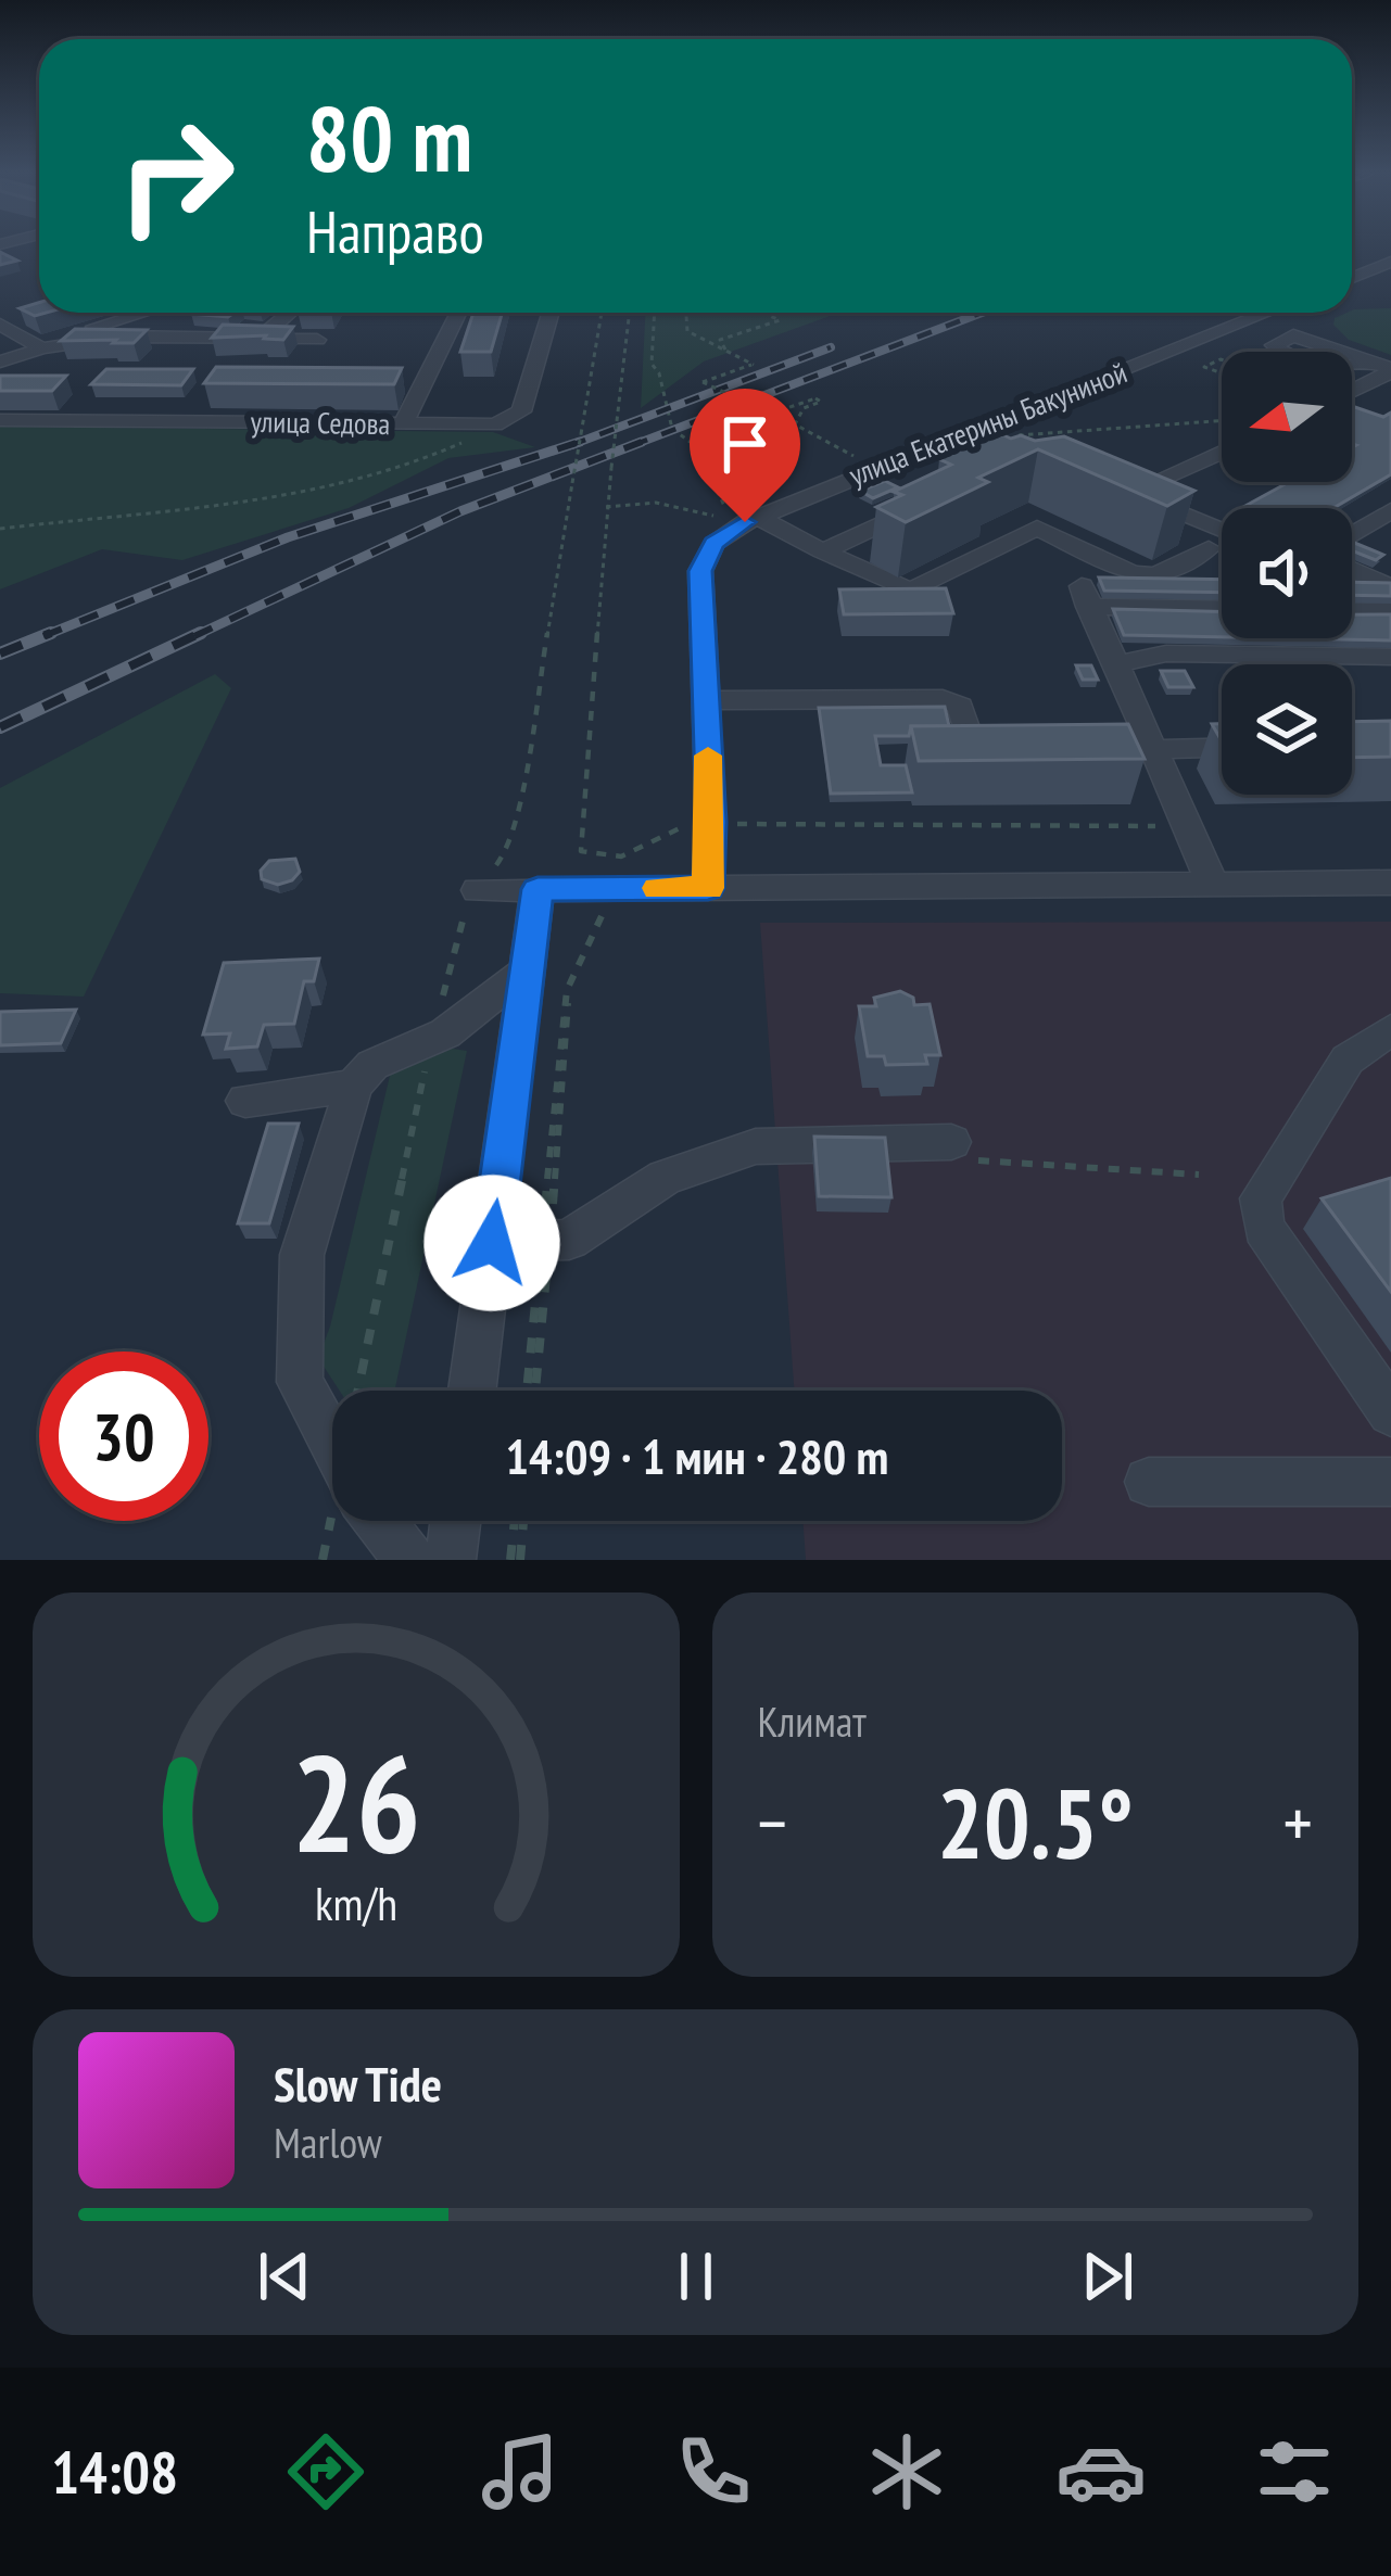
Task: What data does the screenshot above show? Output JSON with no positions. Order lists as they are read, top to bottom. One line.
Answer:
{"streets":{"street":["улица Седова","улица Екатерины Бакуниной"]},"north":"left","page":{"turn":["80 m","Направо"],"limit":"30","trip":"14:09 · 1 мин · 280 m","tile":"Климат","heat":["−","20.5°","+"],"song":["Slow Tide","Marlow"],"tabs":"14:08","gauge":["26","km/h"]}}
